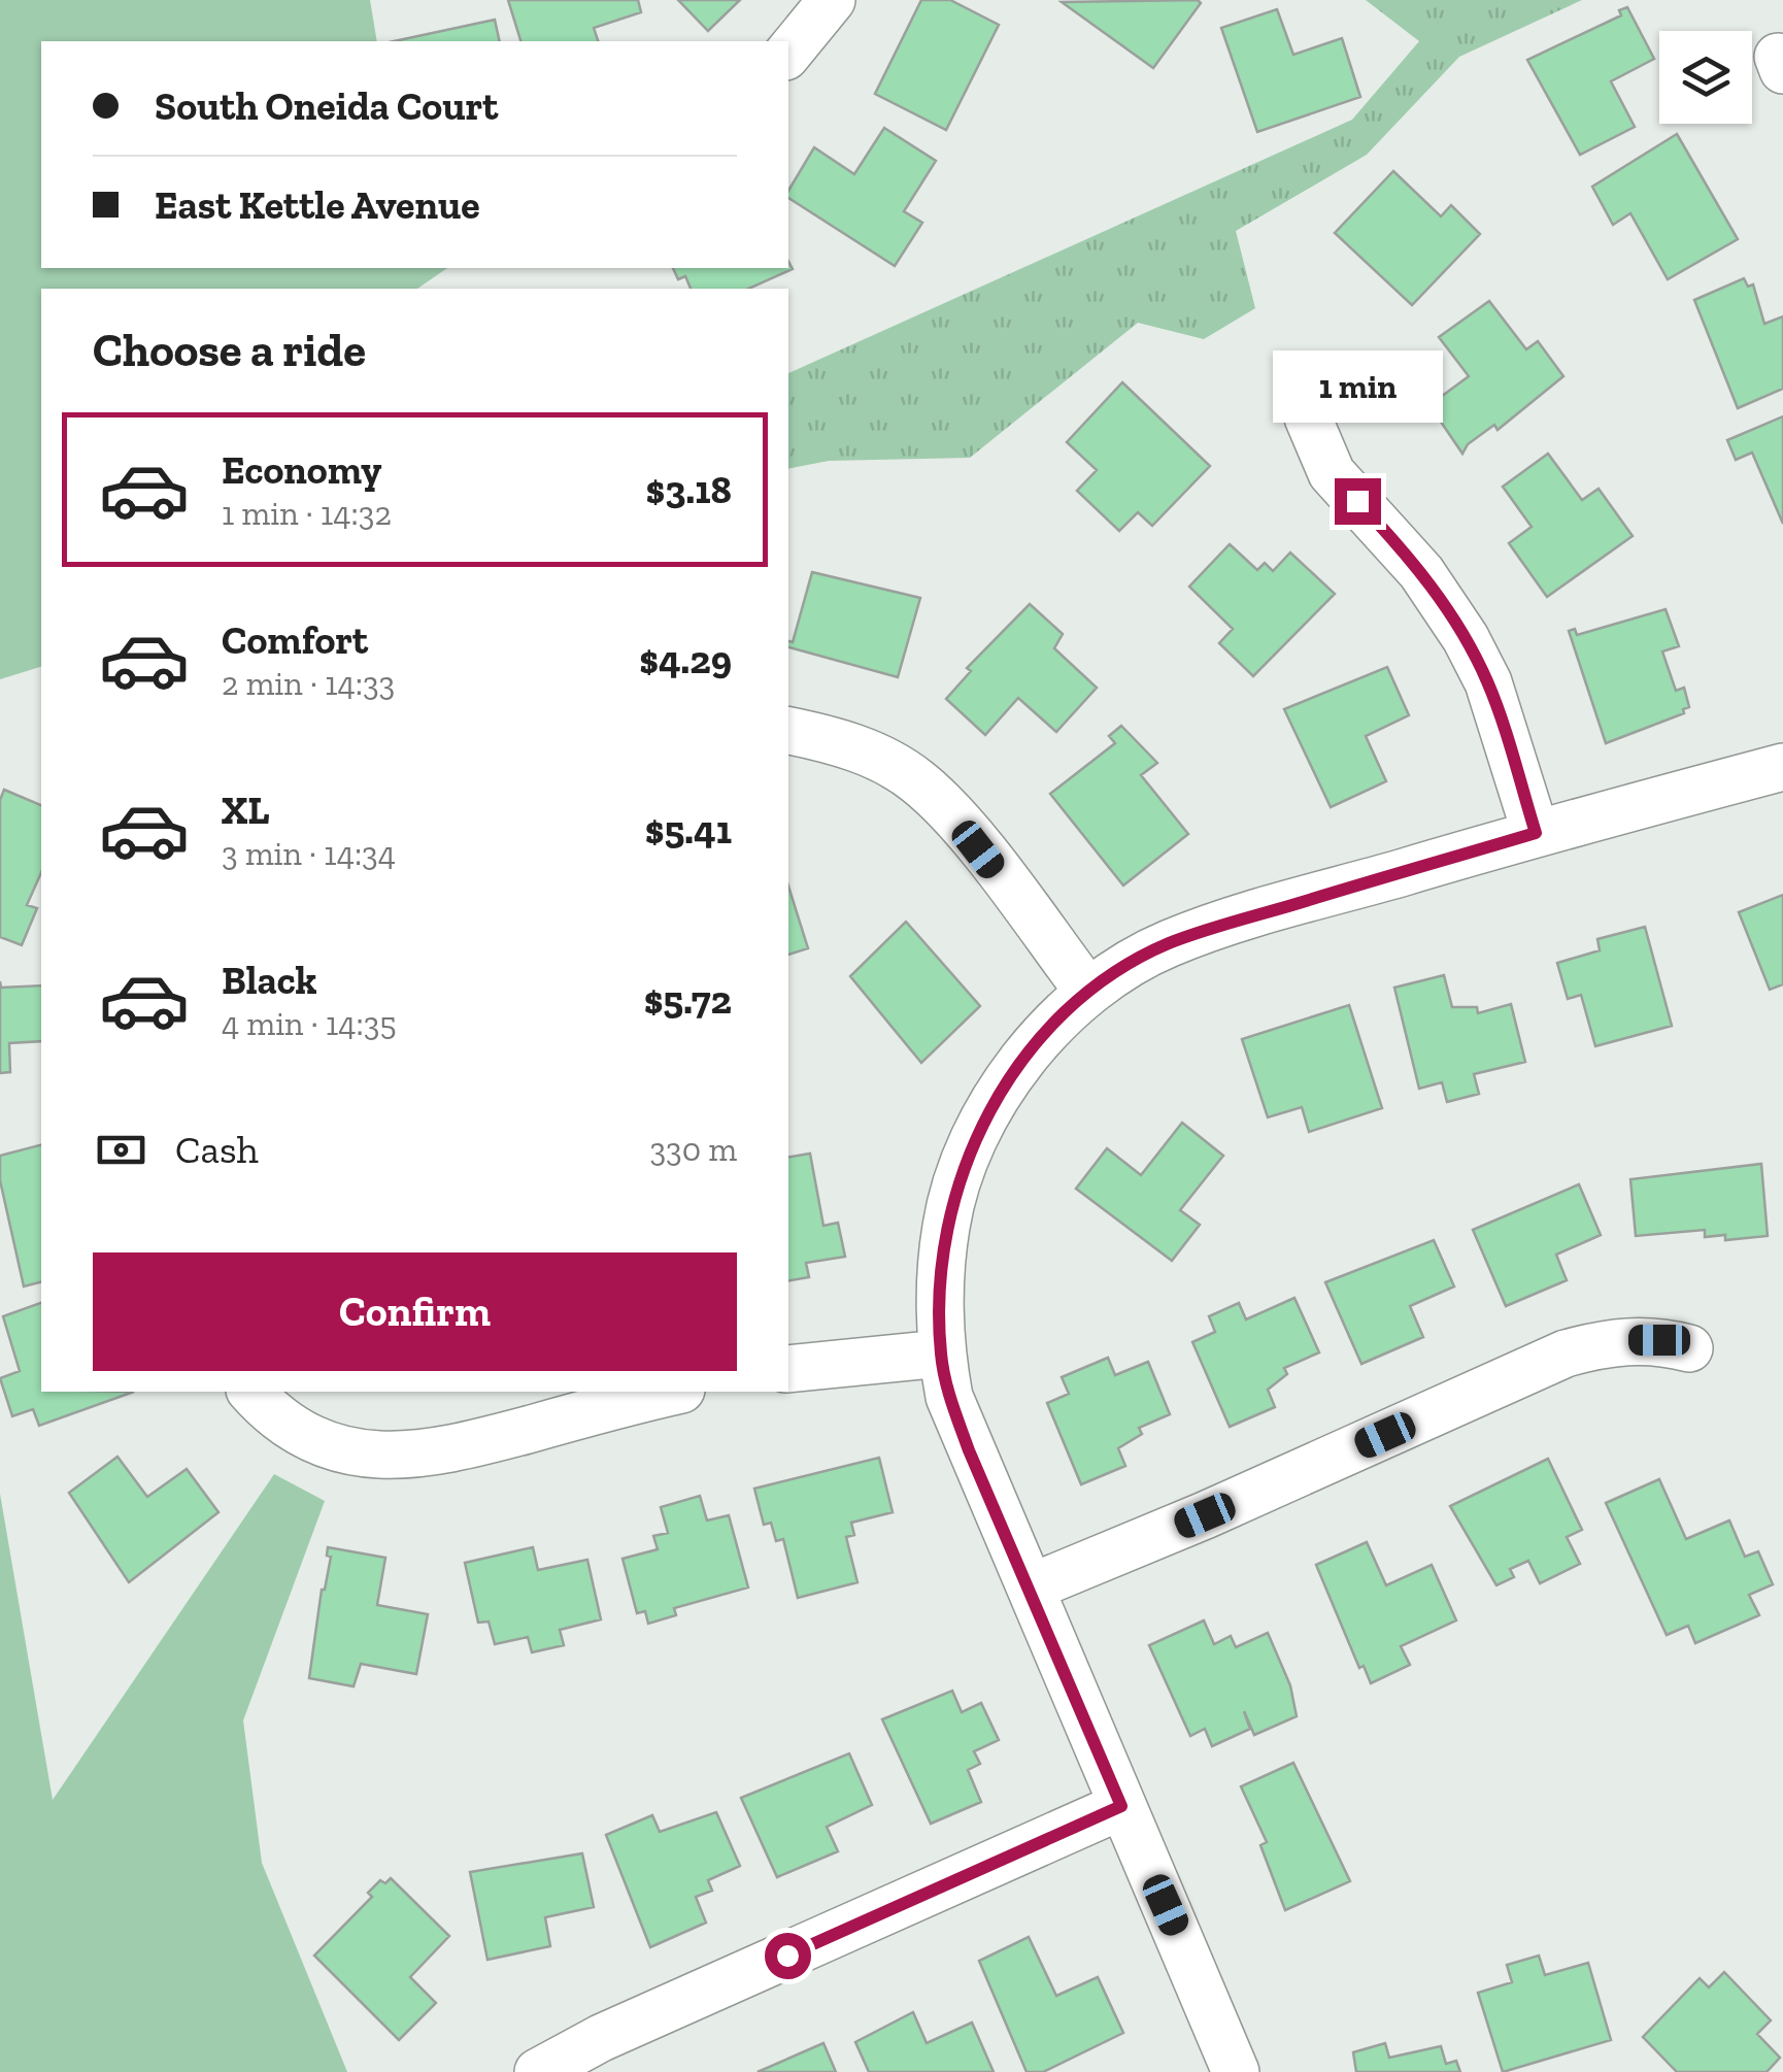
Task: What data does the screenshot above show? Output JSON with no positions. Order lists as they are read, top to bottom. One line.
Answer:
{"page":{"banner":["South Oneida Court","East Kettle Avenue"],"heading":"Choose a ride","bubble":"1 min","list":[{"name":"Economy","note":"1 min · 14:32","value":"$3.18"},{"name":"Comfort","note":"2 min · 14:33","value":"$4.29"},{"name":"XL","note":"3 min · 14:34","value":"$5.41"},{"name":"Black","note":"4 min · 14:35","value":"$5.72"}],"pay":["Cash","330 m"],"buttons":"Confirm"}}
